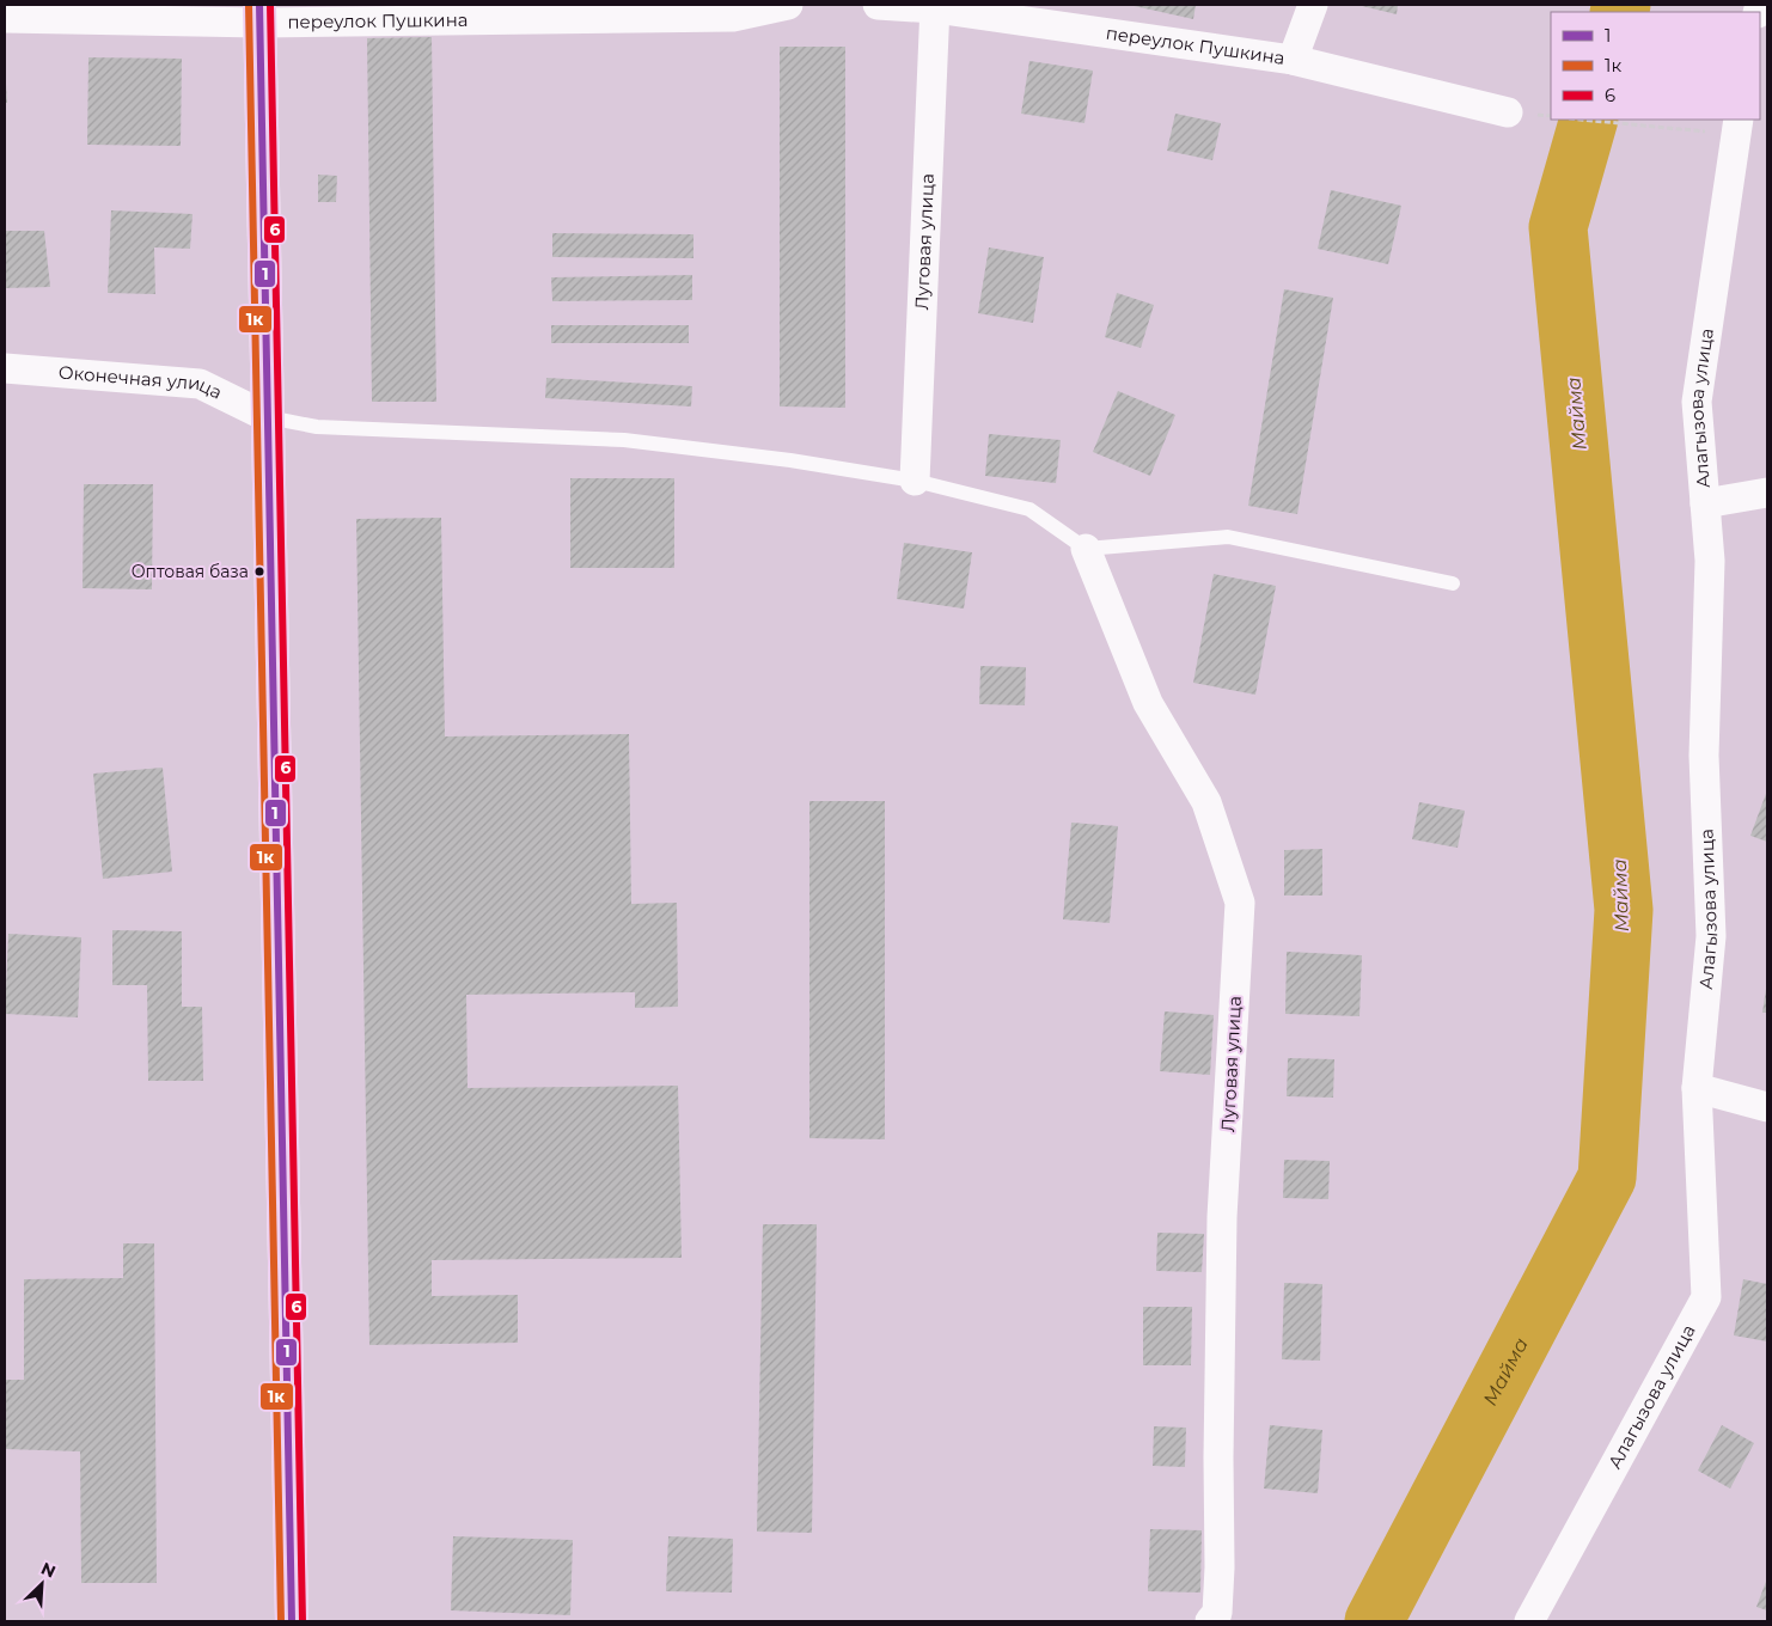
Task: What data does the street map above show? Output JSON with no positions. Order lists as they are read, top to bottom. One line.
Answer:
{"streets":{"street":["переулок Пушкина","Луговая улица","Оконечная улица","Алагызова улица"]},"crossings":[["переулок Пушкина","Луговая улица"]],"water":["Майма"],"places":["Оптовая база"],"lines":["transit line 1","transit line 1к","transit line 6"],"legend":["1","1к","6"],"north":"top right"}
